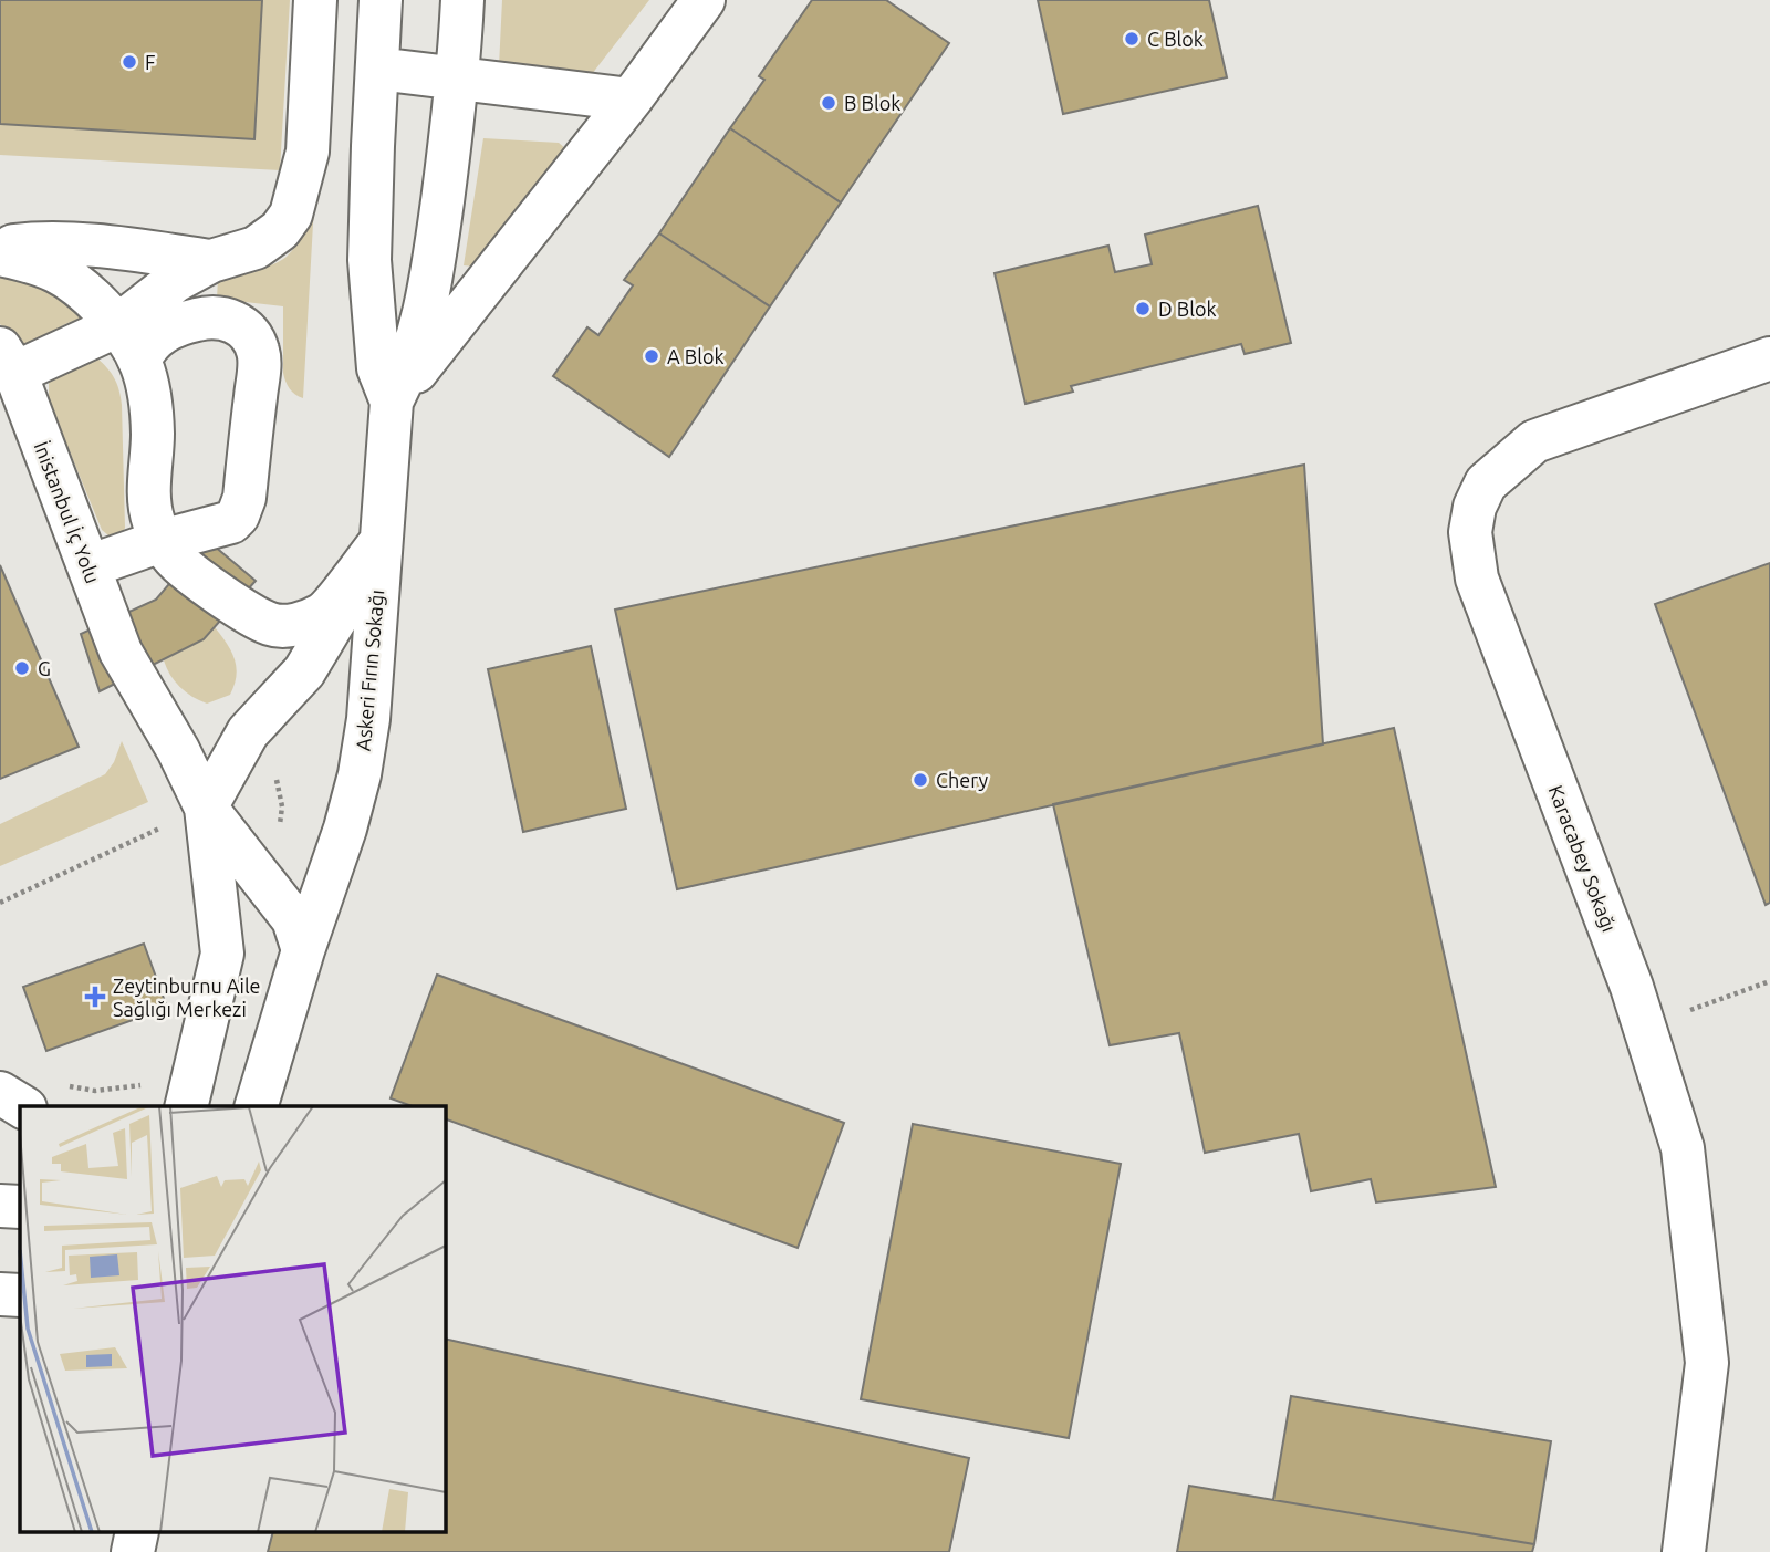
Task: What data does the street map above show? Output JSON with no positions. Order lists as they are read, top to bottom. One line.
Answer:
{"streets":{"street":["İnistanbul İç Yolu","Askeri Fırın Sokağı","Karacabey Sokağı"]},"crossings":[["İnistanbul İç Yolu","Askeri Fırın Sokağı"]],"places":{"other":["C Blok","F","B Blok","D Blok","A Blok","G","Chery"],"health":["Zeytinburnu Aile Sağlığı Merkezi"]}}
